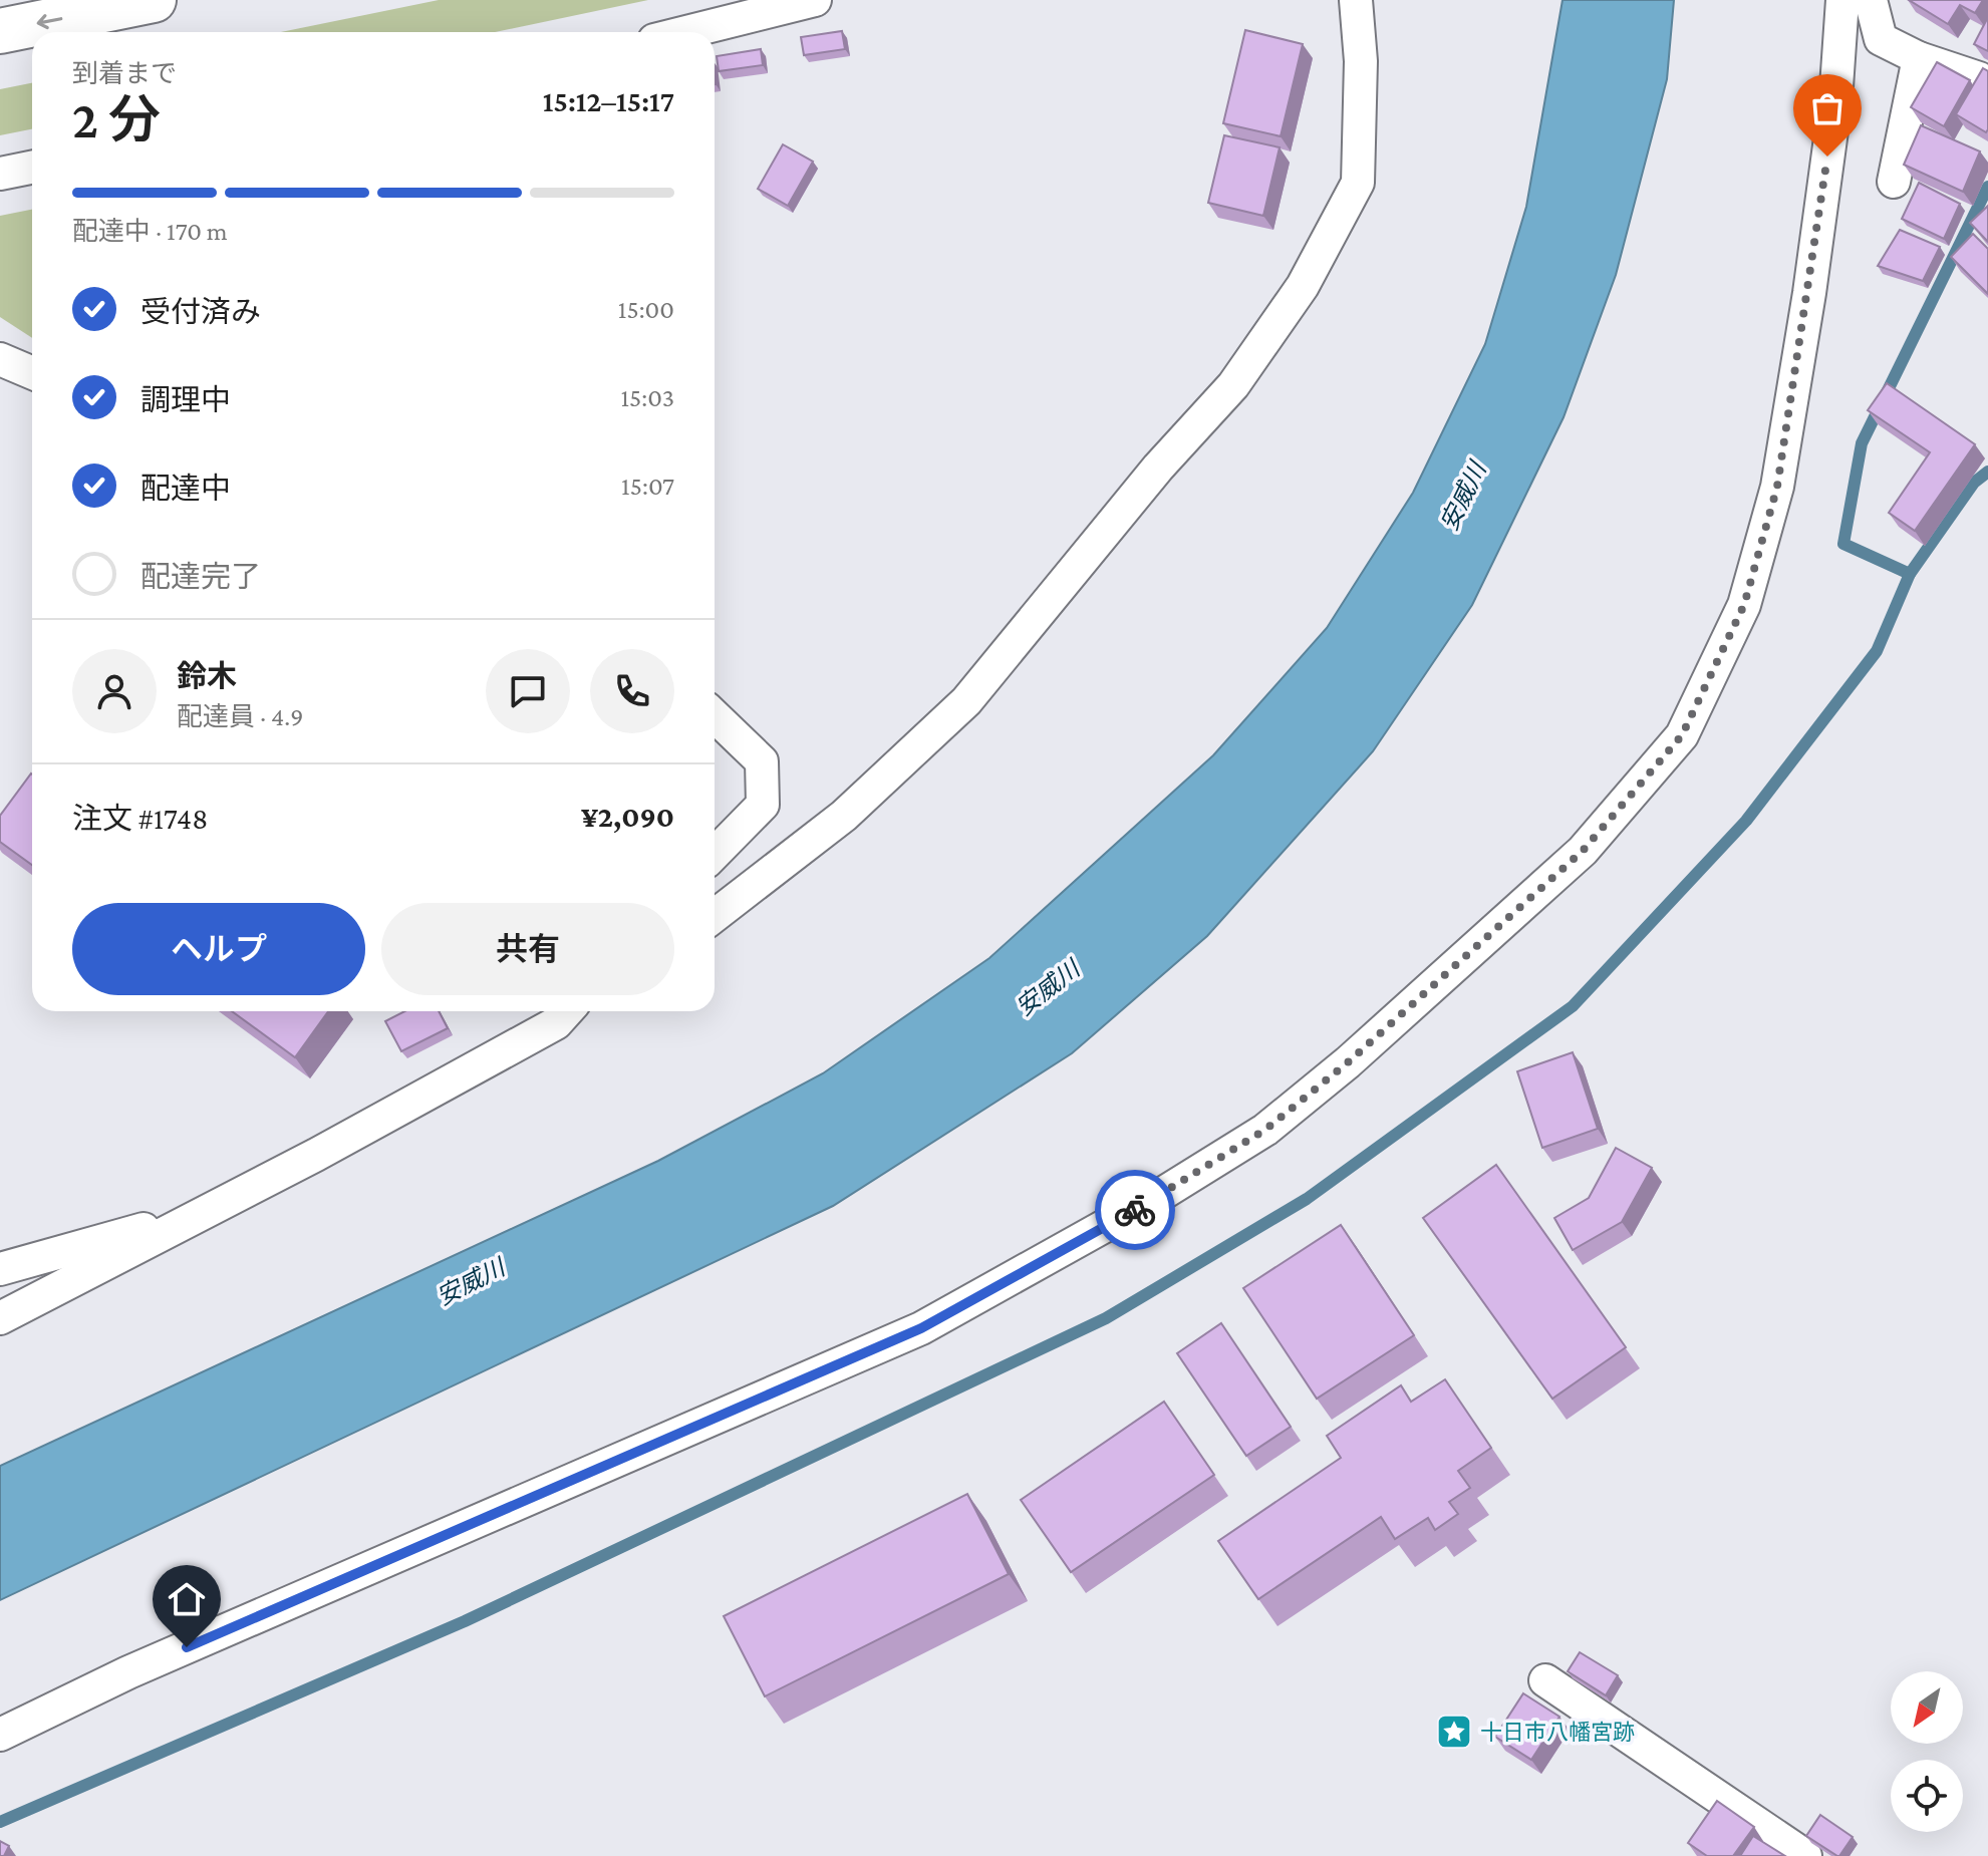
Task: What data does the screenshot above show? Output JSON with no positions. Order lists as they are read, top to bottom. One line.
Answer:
{"water":["安威川"],"places":{"place":["十日市八幡宮跡"]},"north":"bottom left","page":{"heading":["2 分","到着まで","15:12–15:17"],"panel":["鈴木","配達員 · 4.9","注文 #1748","¥2,090"],"bar":"配達中 · 170 m","list":[["受付済み","15:00"],["調理中","15:03"],["配達中","15:07"],"配達完了"],"buttons":["ヘルプ","共有"]}}
